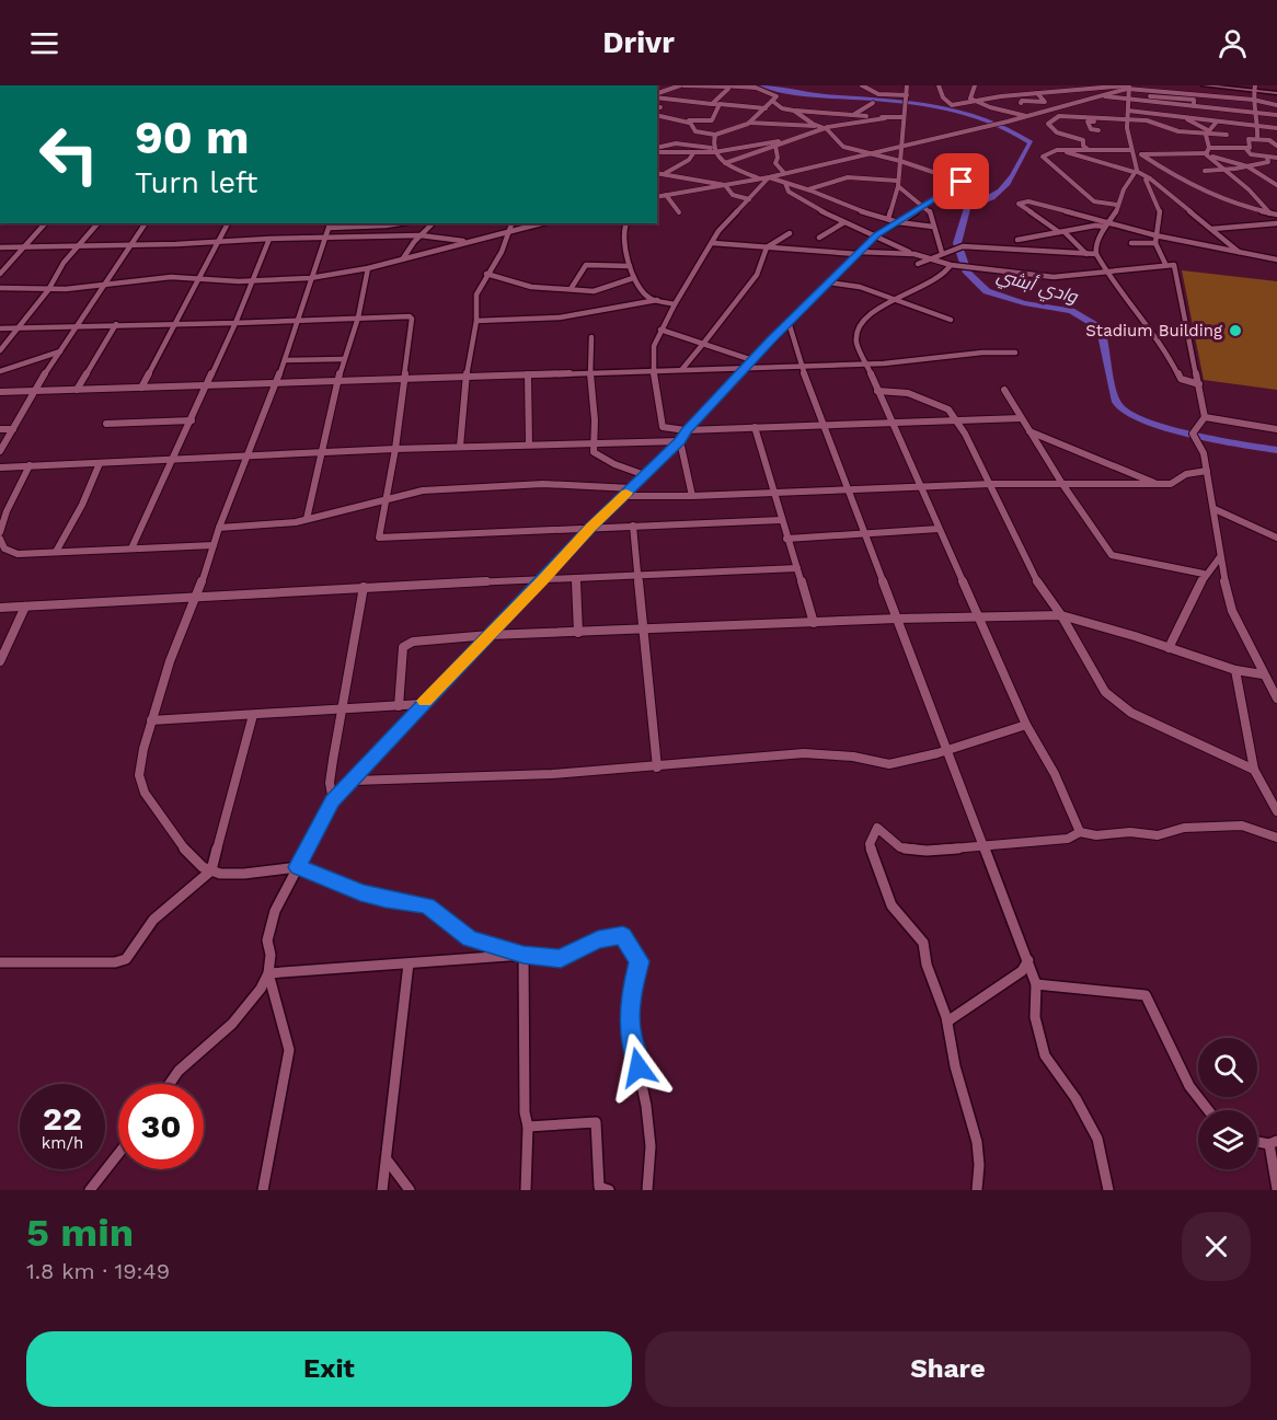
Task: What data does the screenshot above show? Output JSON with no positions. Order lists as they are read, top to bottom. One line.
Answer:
{"water":["وادي أبشي"],"places":["Stadium Building"],"page":{"header":"Drivr","turn":["90 m","Turn left"],"speed":"22 km/h","limit":"30","heading":["5 min","1.8 km · 19:49"],"buttons":["Exit","Share"]}}
